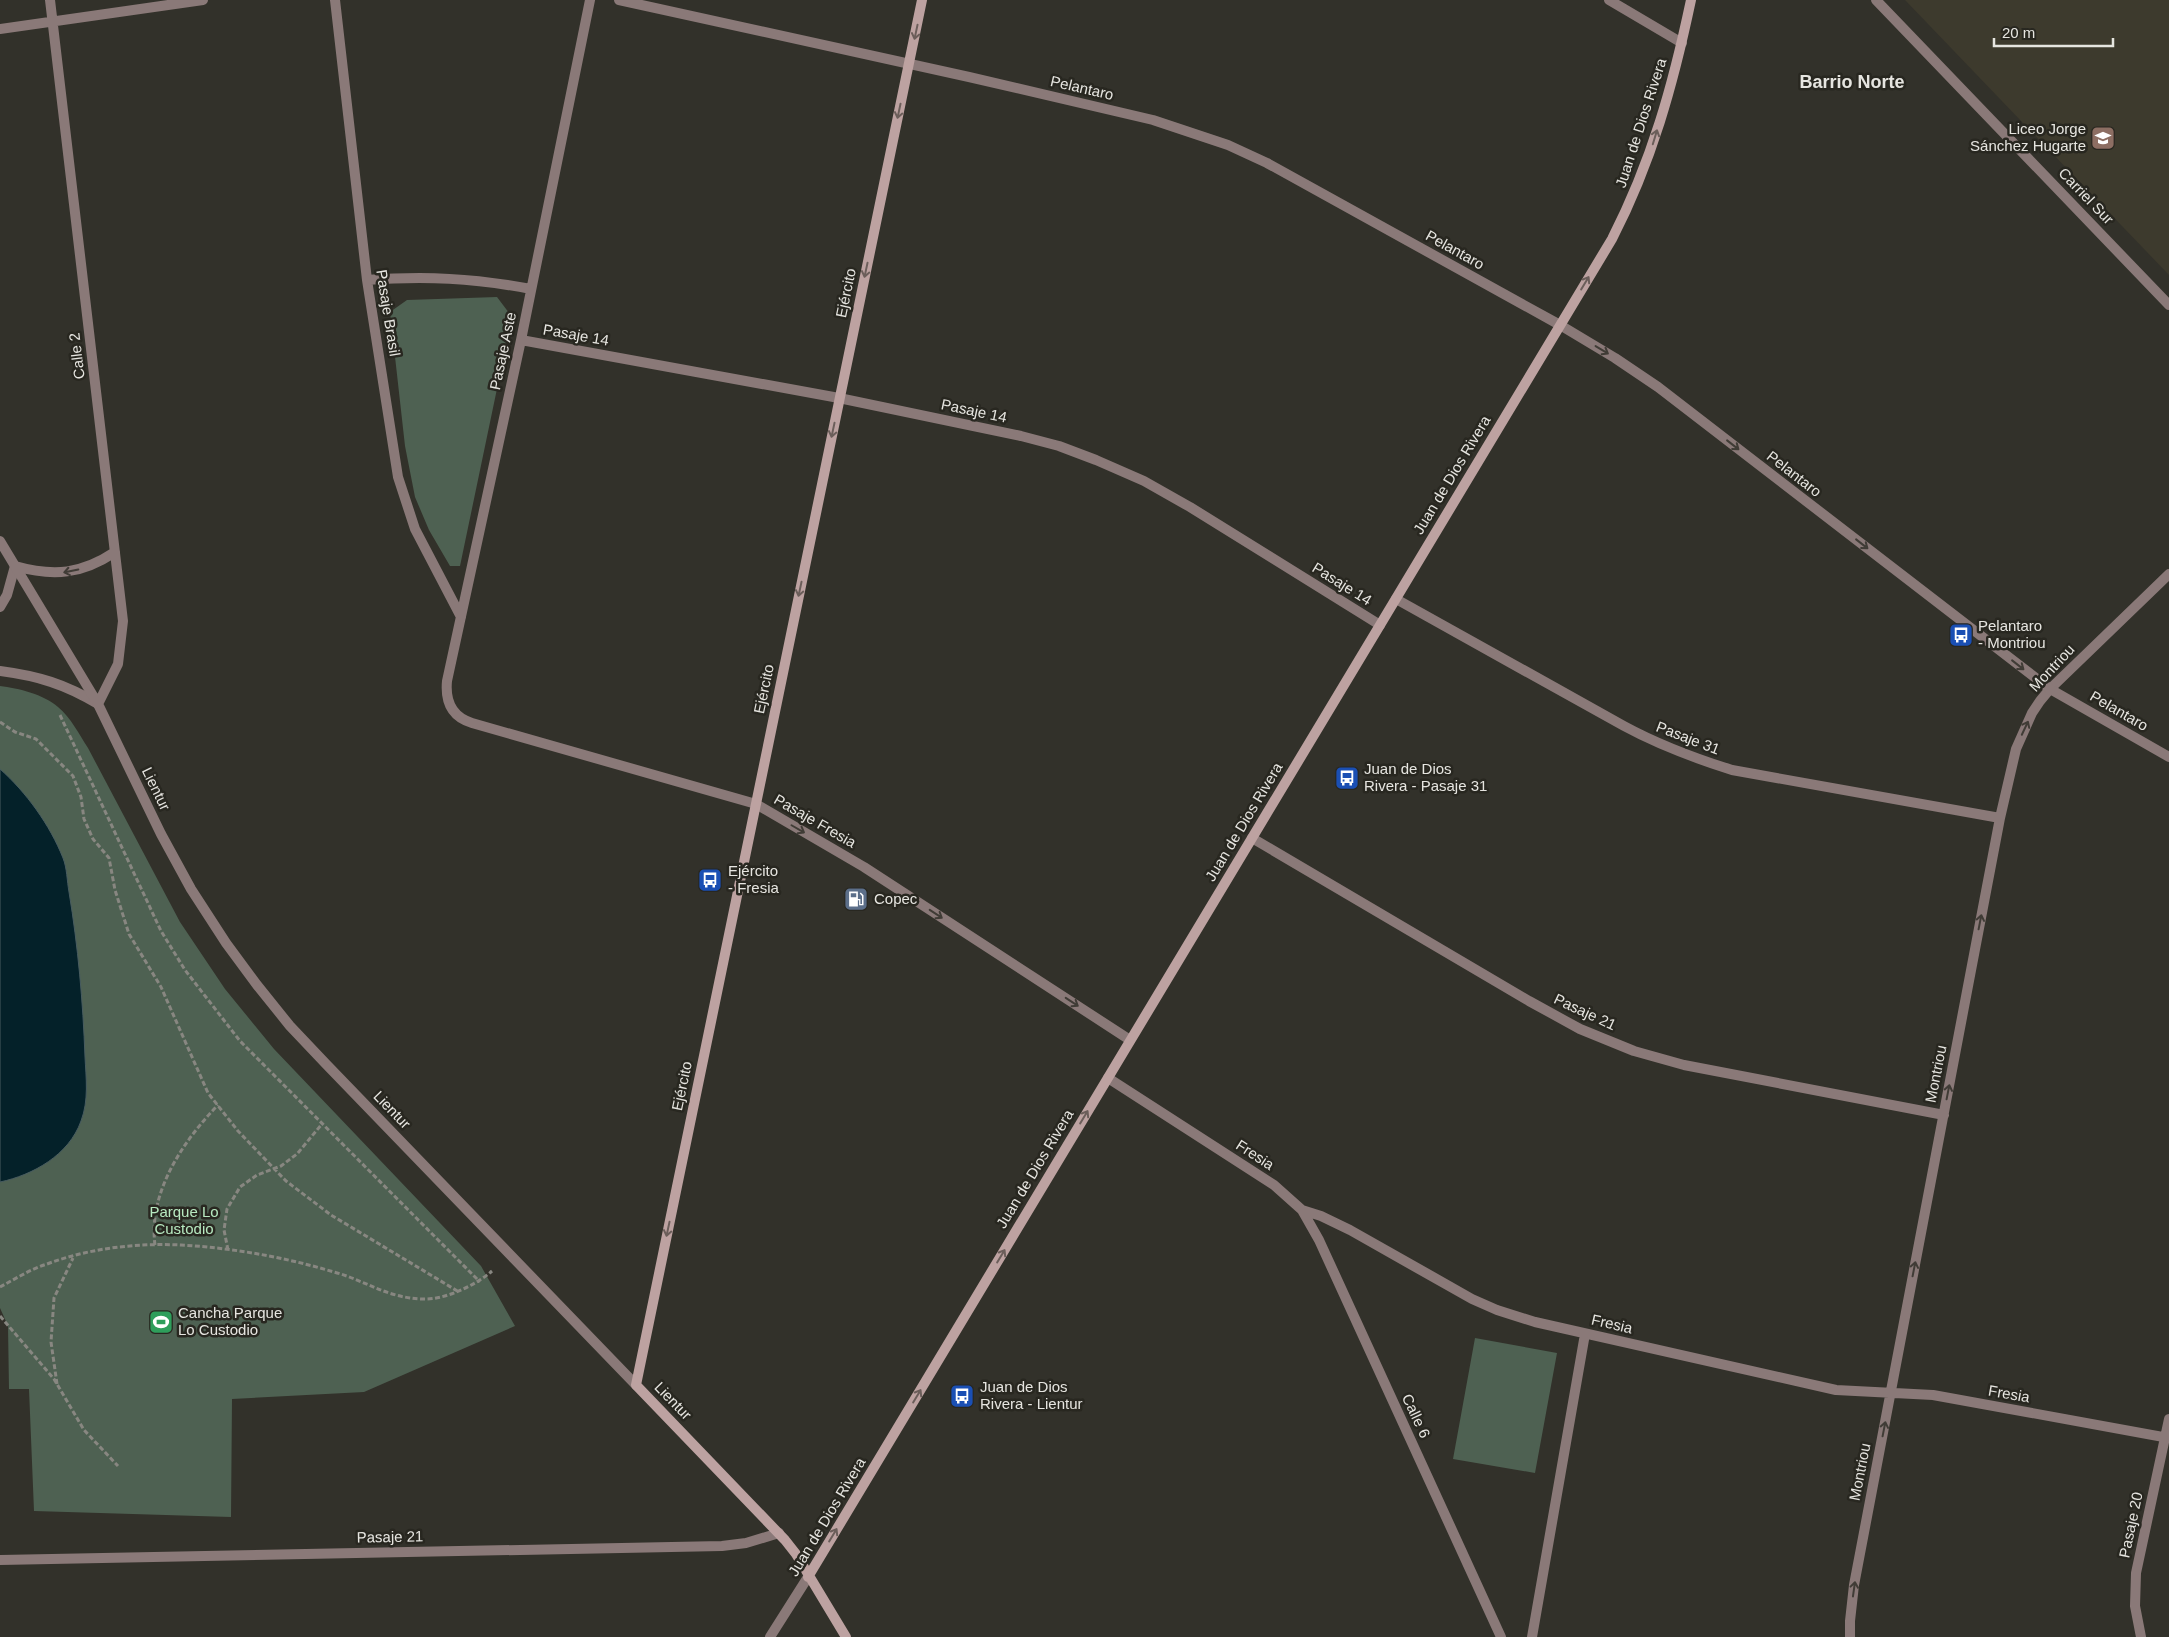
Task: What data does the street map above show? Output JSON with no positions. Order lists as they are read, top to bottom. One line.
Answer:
{"streets":{"main road":["Juan de Dios Rivera","Ejército","Lientur"],"street":["Pelantaro","Carriel Sur","Pasaje Brasil","Pasaje 14","Pasaje Aste","Calle 2","Montriou","Pasaje 31","Pasaje Fresia","Pasaje 21","Fresia","Calle 6","Pasaje 20"]},"crossings":[["Pelantaro","Juan de Dios Rivera"],["Pelantaro","Ejército"],["Pelantaro","Montriou"],["Juan de Dios Rivera","Pasaje 14"],["Juan de Dios Rivera","Pasaje 31"],["Juan de Dios Rivera","Lientur"],["Juan de Dios Rivera","Pasaje Fresia"],["Juan de Dios Rivera","Pasaje 21"],["Juan de Dios Rivera","Fresia"],["Ejército","Pasaje 14"],["Ejército","Lientur"],["Ejército","Pasaje Fresia"],["Pasaje Brasil","Pasaje Aste"],["Pasaje 14","Pasaje Aste"],["Pasaje Aste","Pasaje Fresia"],["Calle 2","Lientur"],["Montriou","Pasaje 31"],["Montriou","Pasaje 21"],["Montriou","Fresia"],["Lientur","Pasaje 21"],["Fresia","Calle 6"],["Fresia","Pasaje 20"]],"one_way":["Juan de Dios Rivera","Ejército","Montriou","Pasaje Fresia"],"districts":["Barrio Norte"],"parks":["Parque Lo Custodio"],"places":{"school or university":["Liceo Jorge Sánchez Hugarte"],"bus stop":["Pelantaro - Montriou","Juan de Dios Rivera - Pasaje 31","Ejército - Fresia","Juan de Dios Rivera - Lientur"],"fuel station":["Copec"],"sports":["Cancha Parque Lo Custodio"]},"scale_bar":"20 m"}
